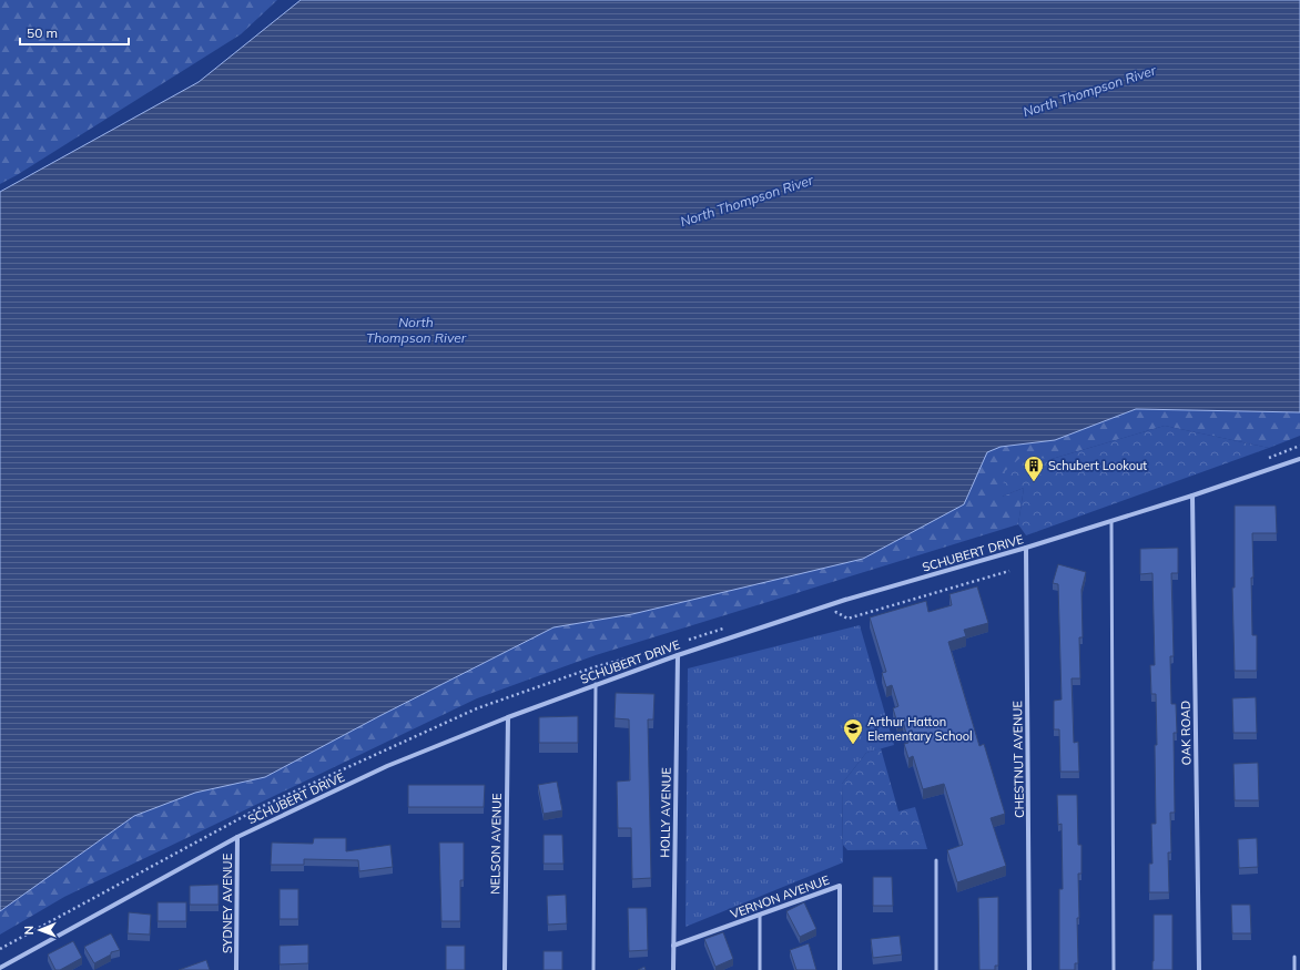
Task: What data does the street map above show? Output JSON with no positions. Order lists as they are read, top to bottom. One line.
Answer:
{"streets":{"street":["SCHUBERT DRIVE","OAK ROAD","CHESTNUT AVENUE","HOLLY AVENUE","NELSON AVENUE","VERNON AVENUE","SYDNEY AVENUE"]},"crossings":[["SCHUBERT DRIVE","OAK ROAD"],["SCHUBERT DRIVE","CHESTNUT AVENUE"],["SCHUBERT DRIVE","HOLLY AVENUE"],["SCHUBERT DRIVE","NELSON AVENUE"],["SCHUBERT DRIVE","SYDNEY AVENUE"],["HOLLY AVENUE","VERNON AVENUE"]],"water":["North Thompson River"],"places":{"building":["Schubert Lookout"],"school or university":["Arthur Hatton Elementary School"]},"scale_bar":"50 m","north":"left"}
